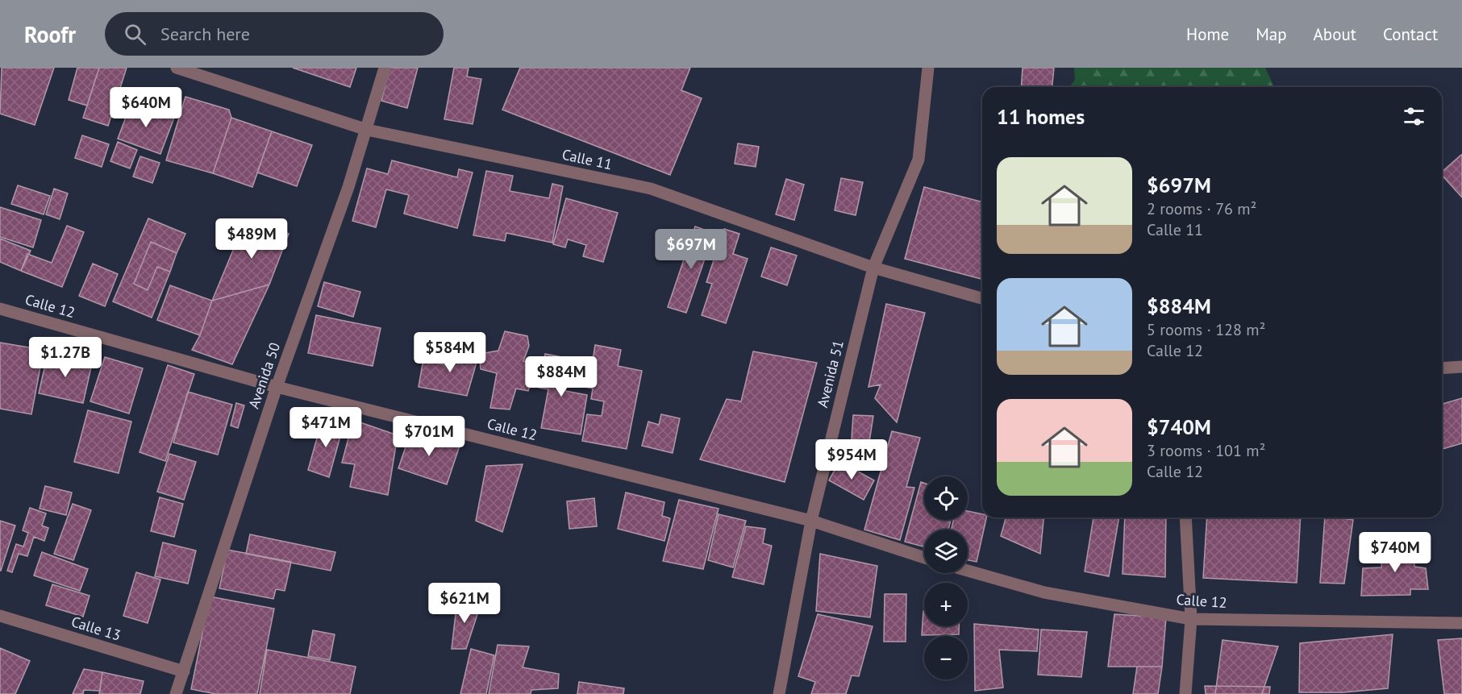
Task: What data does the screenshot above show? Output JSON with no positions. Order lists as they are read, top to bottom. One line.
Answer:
{"streets":{"street":["Calle 11","Calle 12","Avenida 51","Avenida 50","Calle 13"]},"crossings":[["Calle 11","Avenida 51"],["Calle 11","Avenida 50"],["Calle 12","Avenida 51"],["Calle 12","Avenida 50"],["Avenida 50","Calle 13"]],"page":{"header":"Roofr","search":"Search here","nav":["Home","Map","About","Contact"],"price":["$640M","$489M","$697M","$584M","$1.27B","$884M","$471M","$701M","$954M","$740M","$621M"],"heading":"11 homes","list":[{"name":"$697M","note":"2 rooms · 76 m² · Calle 11"},{"name":"$884M","note":"5 rooms · 128 m² · Calle 12"},{"name":"$740M","note":"3 rooms · 101 m² · Calle 12"}],"map_buttons":["+","−"]}}
